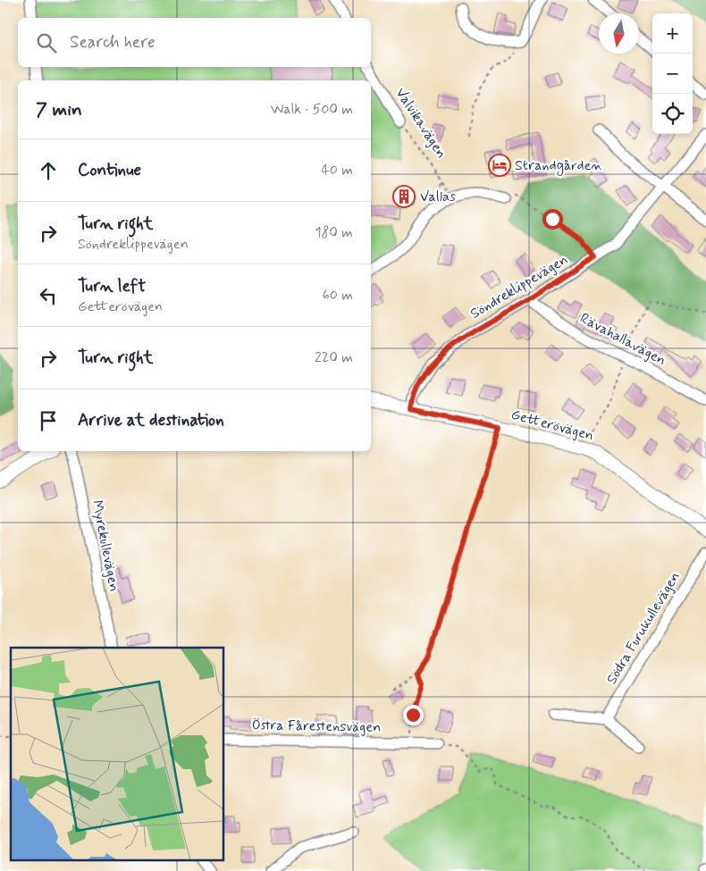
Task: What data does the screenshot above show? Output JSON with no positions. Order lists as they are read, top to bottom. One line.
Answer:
{"streets":{"street":["Valvikavägen","Söndreklippevägen","Rävahallavägen","Getterövägen","Myrekullevägen","Södra Furukullevägen","Östra Fårestensvägen"]},"crossings":[["Söndreklippevägen","Rävahallavägen"],["Söndreklippevägen","Getterövägen"]],"places":{"hotel":["Strandgården"],"building":["Vallas"]},"north":"bottom","page":{"map_buttons":["+","−"],"search":"Search here","heading":["7 min","Walk · 500 m"],"list":[["Continue","40 m"],["Turn right","Söndreklippevägen","180 m"],["Turn left","Getterövägen","60 m"],["Turn right","220 m"],"Arrive at destination"]}}
